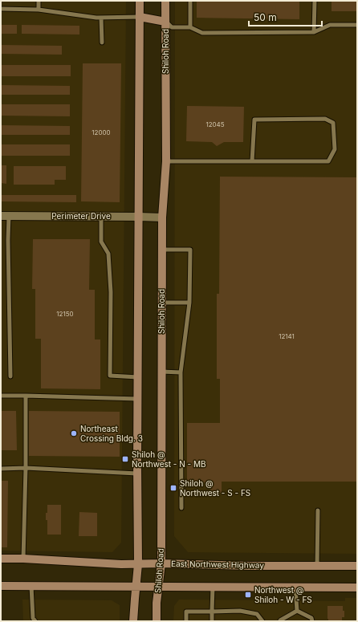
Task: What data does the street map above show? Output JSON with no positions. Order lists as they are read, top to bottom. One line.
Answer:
{"streets":{"main road":["Shiloh Road","East Northwest Highway"],"street":["Perimeter Drive"]},"crossings":[["Shiloh Road","Perimeter Drive"],["Shiloh Road","East Northwest Highway"]],"places":{"other":["Northeast Crossing Bldg. 3"],"transit":["Shiloh @ Northwest - N - MB","Shiloh @ Northwest - S - FS","Northwest @ Shiloh - W - FS"]},"house_numbers":["12045","12000","12150","12141"],"scale_bar":"50 m"}
